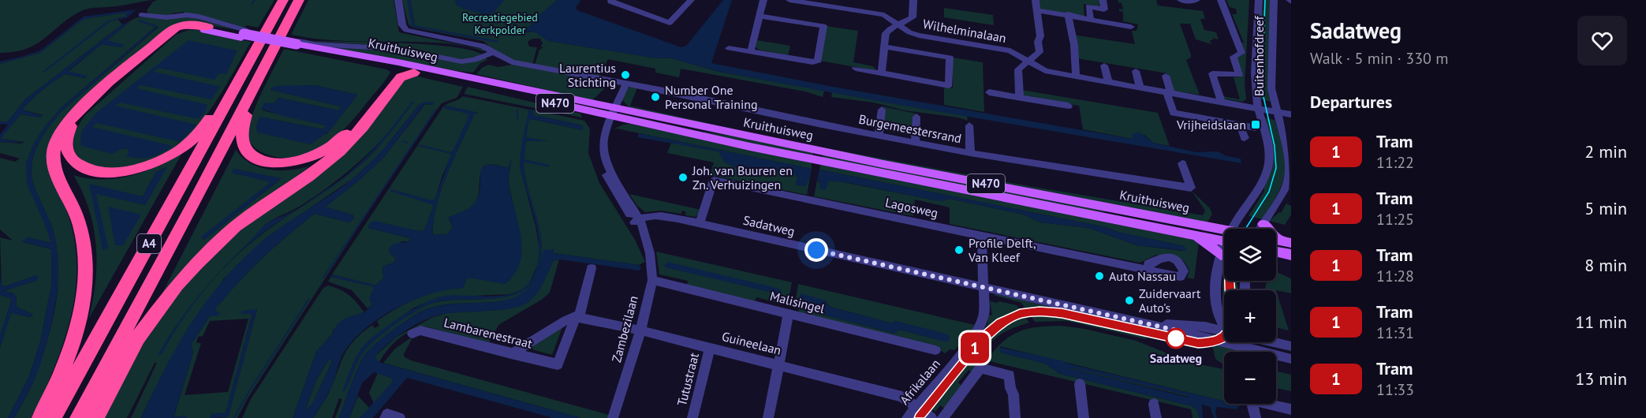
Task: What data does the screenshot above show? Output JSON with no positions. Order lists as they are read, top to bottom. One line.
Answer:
{"streets":{"highway":["A4"],"main road":["Kruithuisweg","N470"],"street":["Wilhelminalaan","Buitenhofdreef","Burgemeestersrand","Lagosweg","Sadatweg","Malisingel","Zambezilaan","Lambarenestraat","Guineelaan","Tutustraat","Afrikalaan"]},"crossings":[["Wilhelminalaan","Buitenhofdreef"],["Kruithuisweg","A4"],["Kruithuisweg","Zambezilaan"],["Burgemeestersrand","Zambezilaan"],["Lagosweg","Sadatweg"],["Lagosweg","Afrikalaan"],["Sadatweg","Zambezilaan"],["Sadatweg","Afrikalaan"],["Malisingel","Zambezilaan"],["Zambezilaan","Guineelaan"],["Lambarenestraat","Guineelaan"],["Guineelaan","Tutustraat"],["Guineelaan","Afrikalaan"]],"parks":["Recreatiegebied Kerkpolder"],"places":{"other":["Laurentius Stichting","Number One Personal Training","Joh. van Buuren en Zn. Verhuizingen","Profile Delft, Van Kleef","Auto Nassau","Zuidervaart Auto's","Sadatweg"],"transit":["Vrijheidslaan"]},"lines":["tram line 1"],"page":{"on_map":"1","heading":[["Sadatweg","Walk · 5 min · 330 m"],"Departures"],"list":[{"mark":"1","name":"Tram","note":"11:22","value":"2 min"},{"mark":"1","name":"Tram","note":"11:25","value":"5 min"},{"mark":"1","name":"Tram","note":"11:28","value":"8 min"},{"mark":"1","name":"Tram","note":"11:31","value":"11 min"},{"mark":"1","name":"Tram","note":"11:33","value":"13 min"}],"map_buttons":["+","−"]}}
